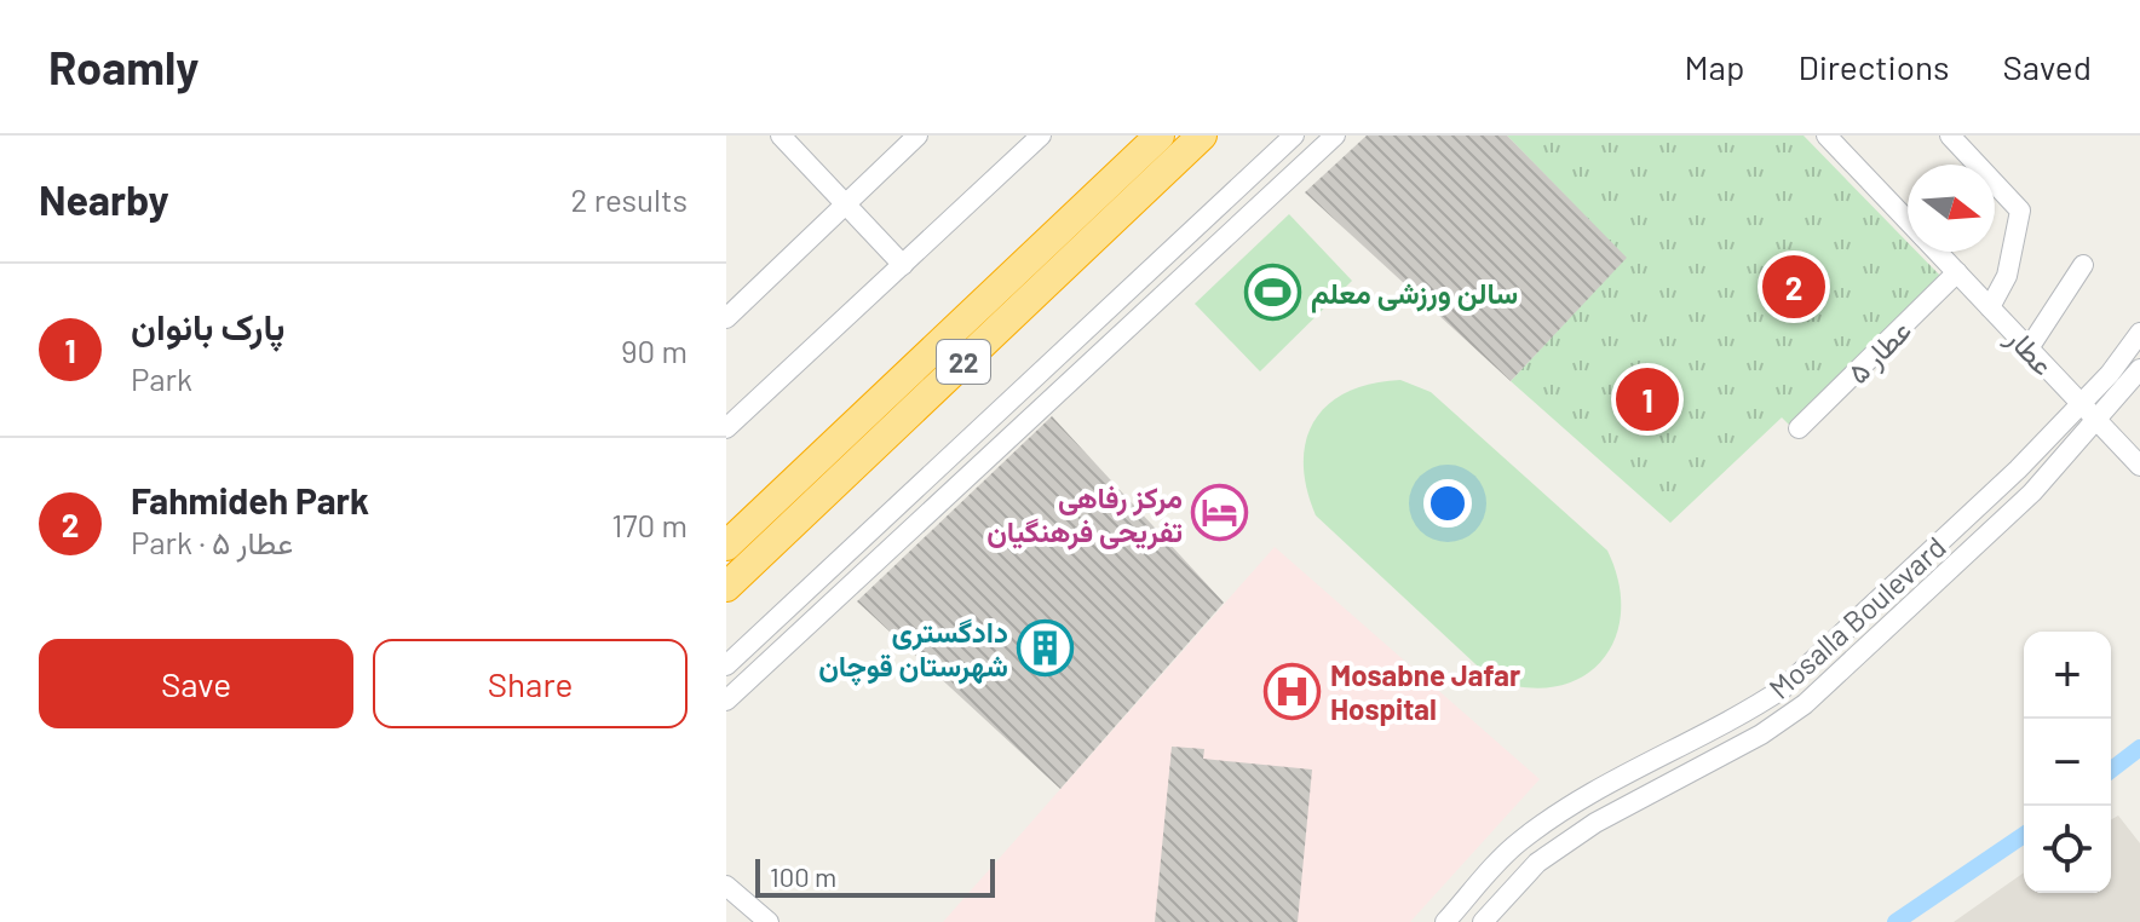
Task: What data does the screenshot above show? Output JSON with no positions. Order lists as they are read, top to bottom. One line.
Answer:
{"streets":{"highway":["22"],"street":["عطار ۵","عطار","Mosalla Boulevard"]},"crossings":[["عطار ۵","عطار"],["عطار","Mosalla Boulevard"]],"places":{"sports":["سالن ورزشی معلم"],"hotel":["مرکز رفاهی تفریحی فرهنگیان"],"building":["دادگستری شهرستان قوچان"],"hospital":["Mosabne Jafar Hospital"]},"scale_bar":"100 m","north":"right","page":{"header":"Roamly","nav":["Map","Directions","Saved"],"heading":["Nearby","2 results"],"pins":["2","1"],"list":[{"mark":"1","name":"پارک بانوان","note":"Park","value":"90 m"},{"mark":"2","name":"Fahmideh Park","note":"Park · عطار ۵","value":"170 m"}],"buttons":["Save","Share"],"map_buttons":["+","−"],"scale":"100 m"}}
